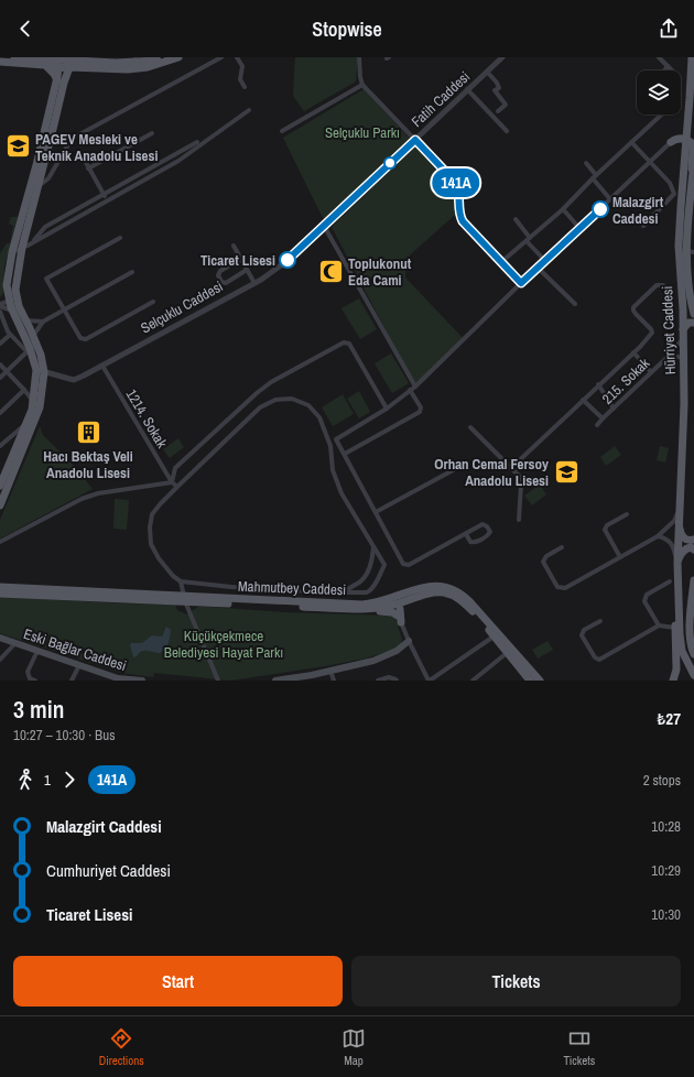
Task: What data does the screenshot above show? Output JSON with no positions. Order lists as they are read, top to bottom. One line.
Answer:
{"streets":{"main road":["Hürriyet Caddesi","Mahmutbey Caddesi","Eski Bağlar Caddesi"],"street":["Fatih Caddesi","Selçuklu Caddesi","215. Sokak","1214. Sokak"]},"crossings":[["Fatih Caddesi","Selçuklu Caddesi"],["Selçuklu Caddesi","1214. Sokak"],["Hürriyet Caddesi","215. Sokak"]],"parks":["Selçuklu Parkı","Küçükçekmece Belediyesi Hayat Parkı"],"places":{"school or university":["PAGEV Mesleki ve Teknik Anadolu Lisesi","Orhan Cemal Fersoy Anadolu Lisesi"],"other":["Malazgirt Caddesi","Ticaret Lisesi"],"mosque":["Toplukonut Eda Cami"],"building":["Hacı Bektaş Veli Anadolu Lisesi"]},"lines":["bus line 141A"],"page":{"header":"Stopwise","on_map":"141A","heading":["3 min","10:27 – 10:30 · Bus","₺27"],"legs":["1","141A","2 stops"],"list":[{"name":"Malazgirt Caddesi","value":"10:28"},{"name":"Cumhuriyet Caddesi","value":"10:29"},{"name":"Ticaret Lisesi","value":"10:30"}],"buttons":["Start","Tickets"],"tabs":["Directions","Map","Tickets"]}}
